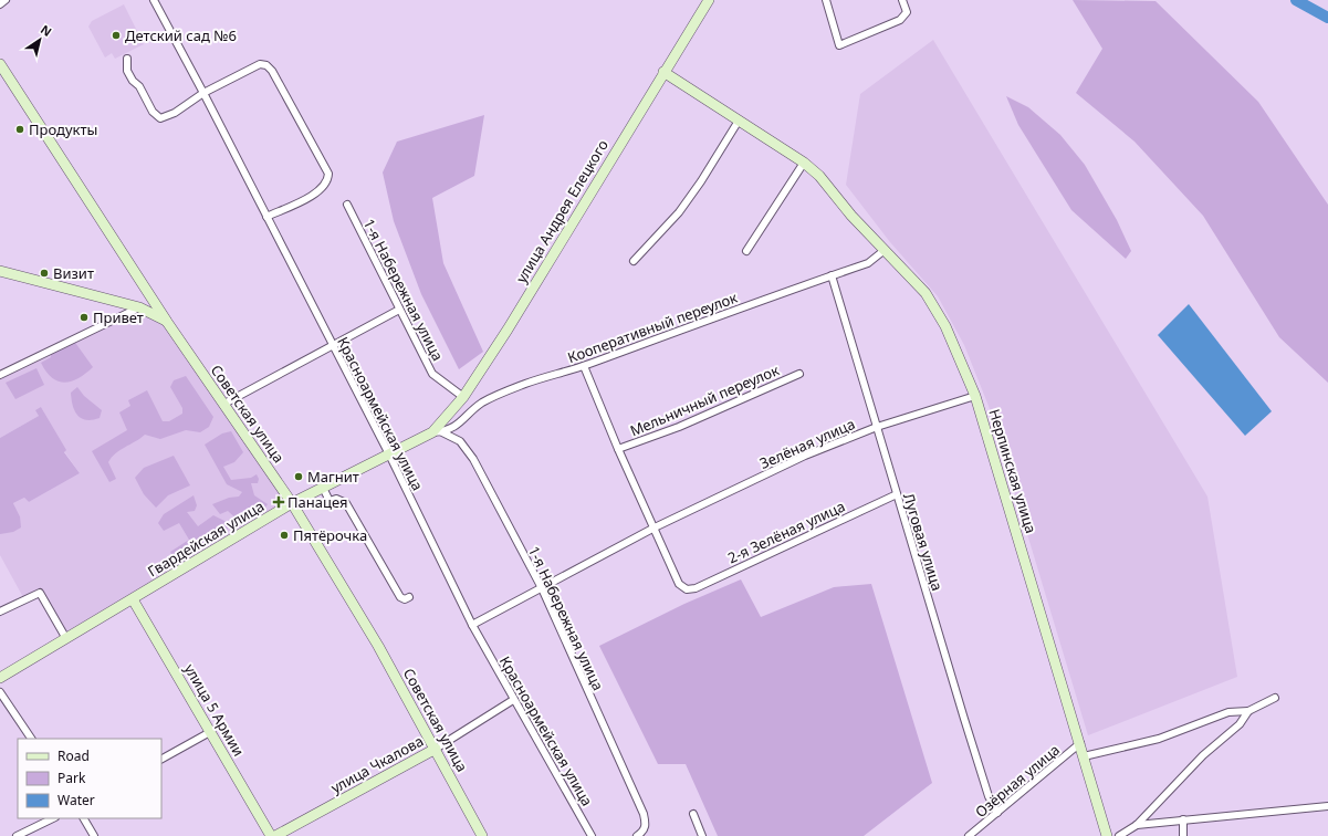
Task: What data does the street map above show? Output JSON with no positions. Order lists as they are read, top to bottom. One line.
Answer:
{"streets":{"main road":["улица Андрея Елецкого","Советская улица","Нерпинская улица","Гвардейская улица","улица 5 Армии","улица Чкалова"],"street":["1-я Набережная улица","Кооперативный переулок","Мельничный переулок","Красноармейская улица","Зелёная улица","2-я Зелёная улица","Луговая улица","Озёрная улица"]},"crossings":[["улица Андрея Елецкого","1-я Набережная улица"],["улица Андрея Елецкого","Кооперативный переулок"],["улица Андрея Елецкого","Нерпинская улица"],["улица Андрея Елецкого","Гвардейская улица"],["1-я Набережная улица","Кооперативный переулок"],["1-я Набережная улица","Зелёная улица"],["1-я Набережная улица","Гвардейская улица"],["Кооперативный переулок","Нерпинская улица"],["Кооперативный переулок","Гвардейская улица"],["Кооперативный переулок","Луговая улица"],["Советская улица","Гвардейская улица"],["Советская улица","улица Чкалова"],["Красноармейская улица","Зелёная улица"],["Красноармейская улица","Гвардейская улица"],["Красноармейская улица","улица Чкалова"],["Зелёная улица","Нерпинская улица"],["Зелёная улица","2-я Зелёная улица"],["Зелёная улица","Луговая улица"],["Нерпинская улица","Озёрная улица"],["2-я Зелёная улица","Луговая улица"],["Гвардейская улица","улица 5 Армии"],["Луговая улица","Озёрная улица"]],"places":{"other":["Детский сад №6","Продукты","Визит","Привет","Магнит","Пятёрочка"],"health":["Панацея"]},"legend":["Road","Park","Water"],"north":"top right"}
